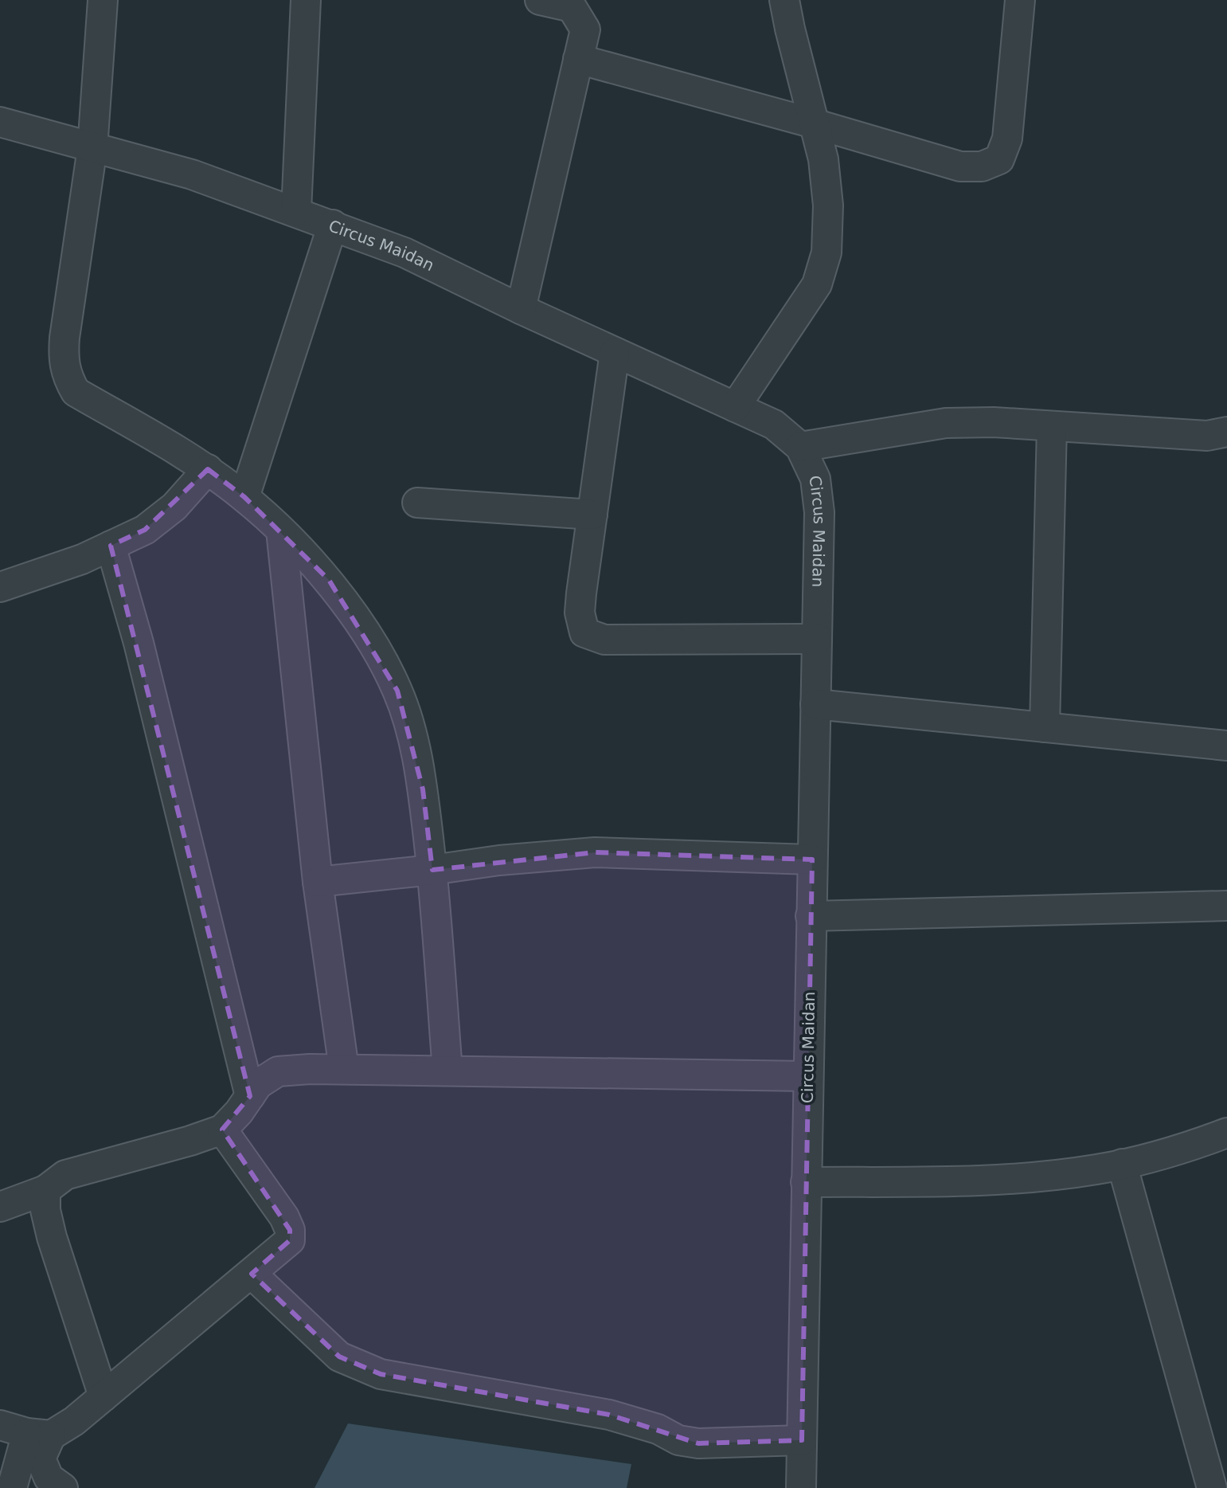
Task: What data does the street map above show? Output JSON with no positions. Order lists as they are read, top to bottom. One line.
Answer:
{"streets":{"street":["Circus Maidan"]}}
